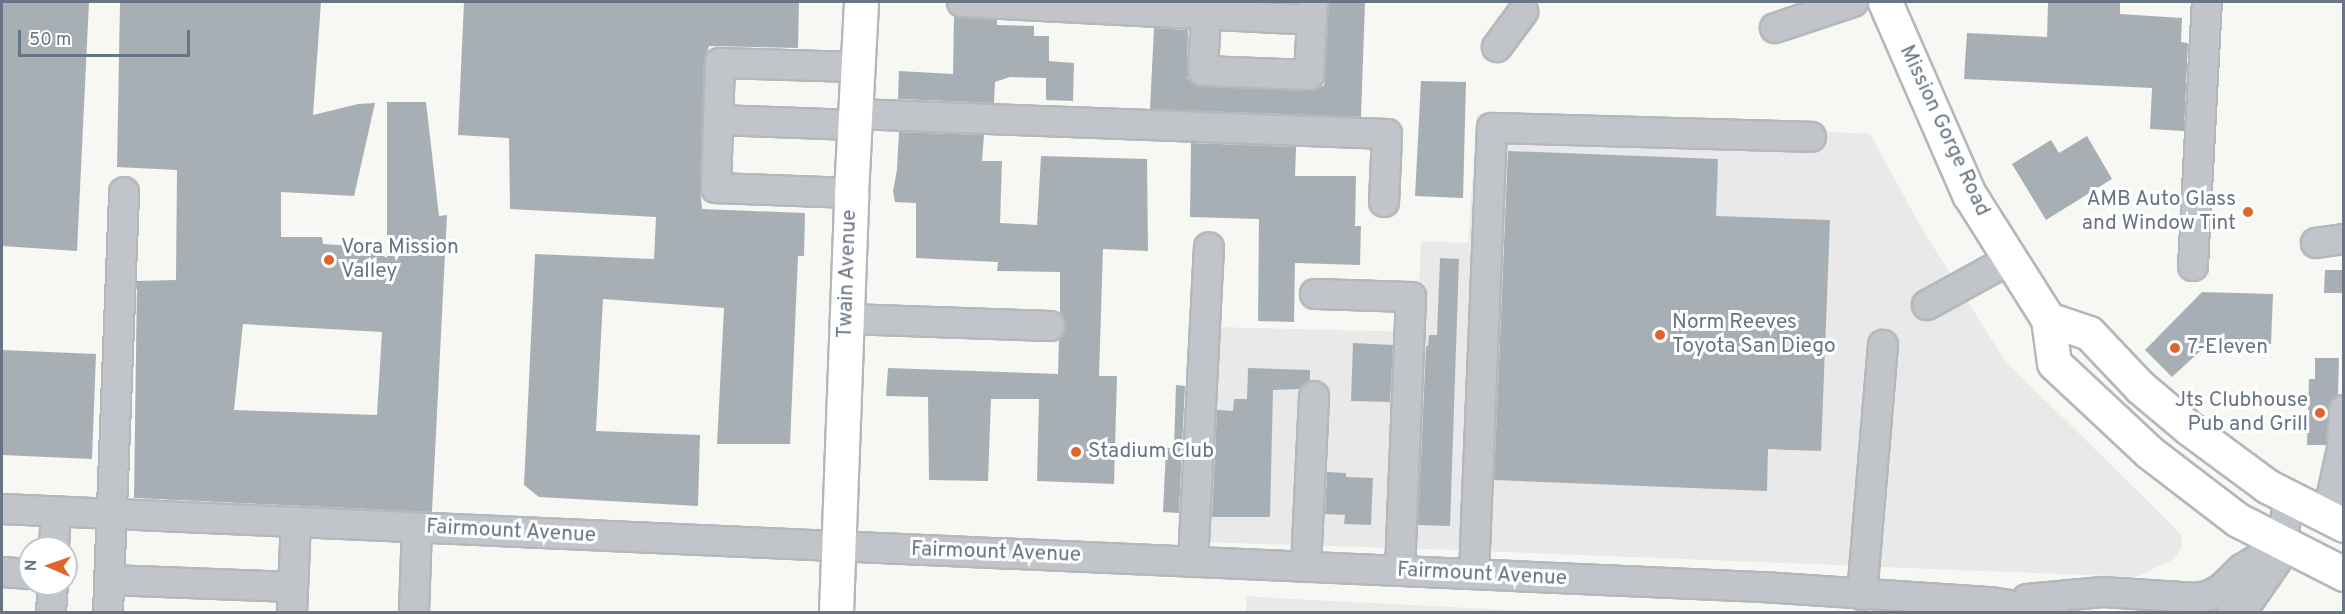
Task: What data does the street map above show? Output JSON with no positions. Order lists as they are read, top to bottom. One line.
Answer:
{"streets":{"main road":["Mission Gorge Road","Twain Avenue"],"street":["Fairmount Avenue"]},"crossings":[["Mission Gorge Road","Fairmount Avenue"],["Twain Avenue","Fairmount Avenue"]],"places":["AMB Auto Glass and Window Tint","Vora Mission Valley","Norm Reeves Toyota San Diego","7-Eleven","Jts Clubhouse Pub and Grill","Stadium Club"],"scale_bar":"50 m","north":"left"}
